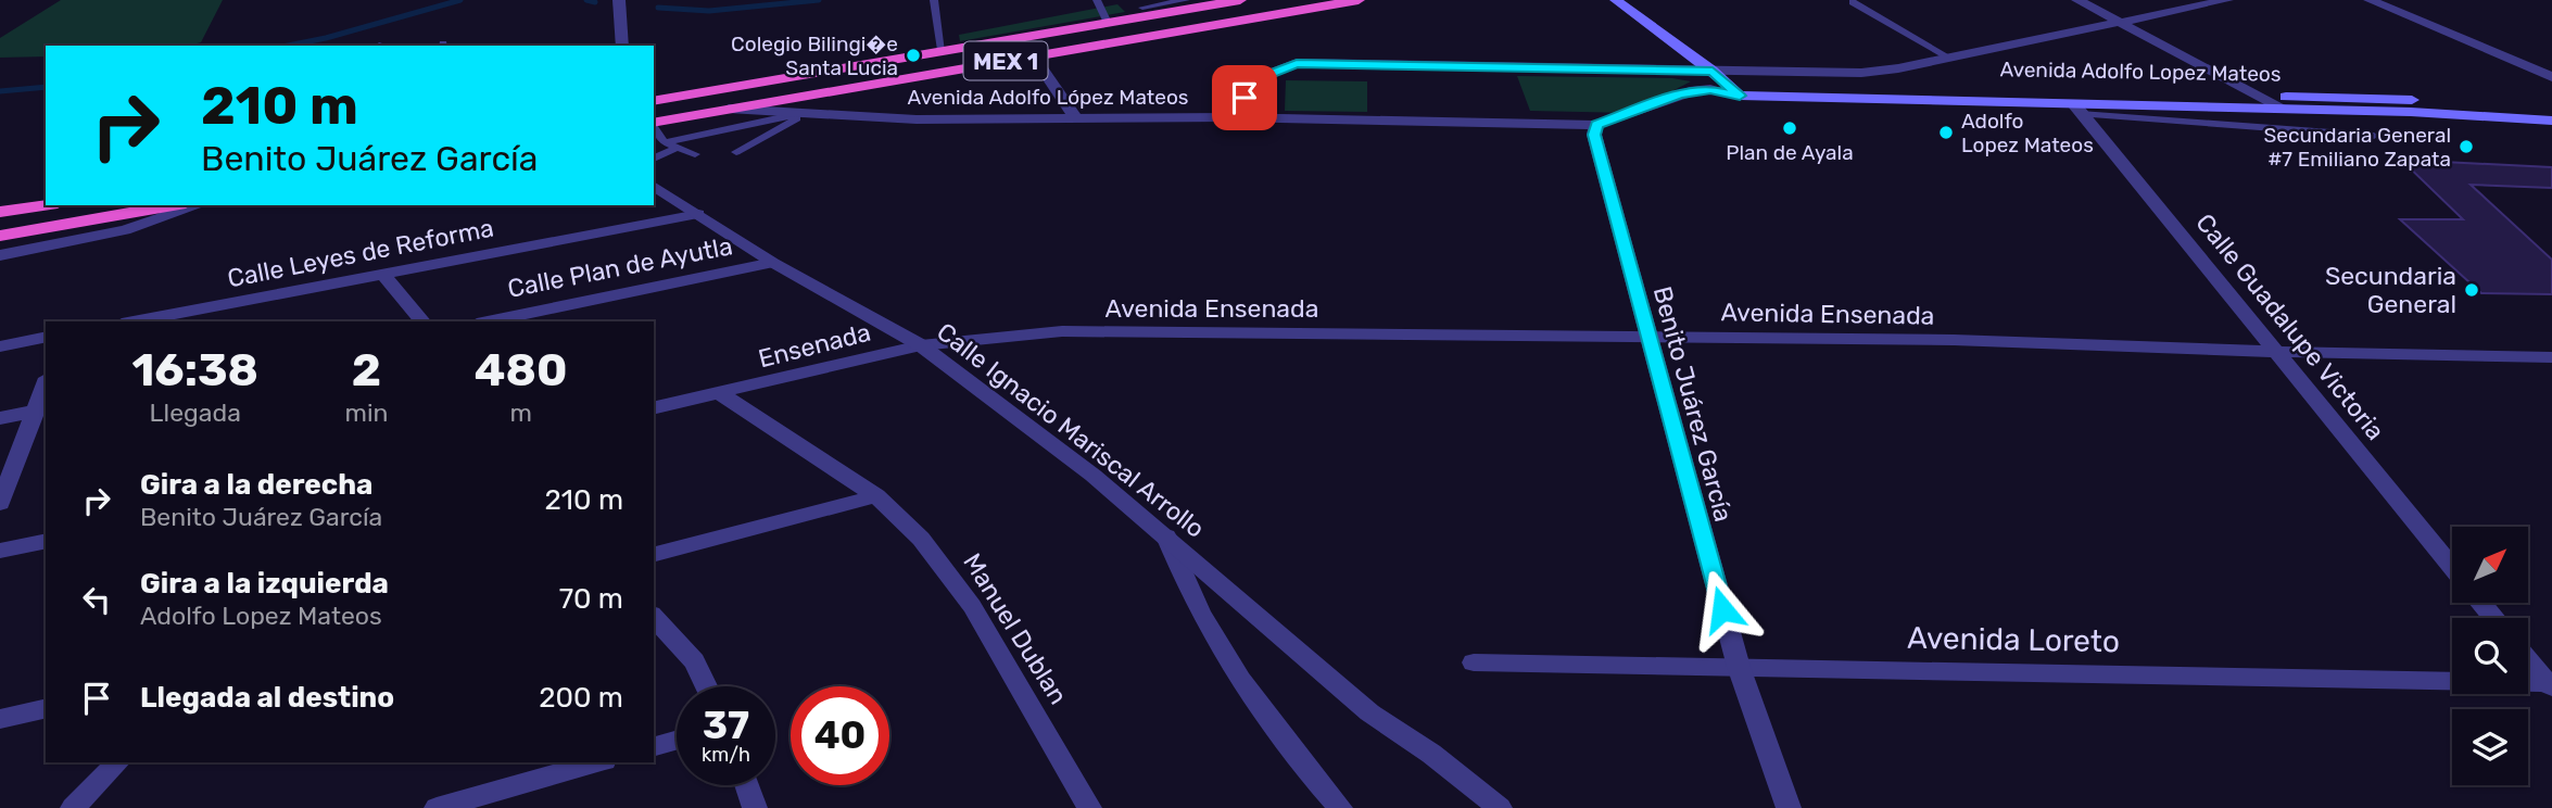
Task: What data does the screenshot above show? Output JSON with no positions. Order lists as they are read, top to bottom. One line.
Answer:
{"streets":{"highway":["MEX 1"],"main road":["Avenida Adolfo Lopez Mateos"],"street":["Avenida Adolfo López Mateos","Calle Leyes de Reforma","Calle Plan de Ayutla","Avenida Ensenada","Calle Guadalupe Victoria","Ensenada","Benito Juárez García","Calle Ignacio Mariscal Arrollo","Manuel Dublan","Avenida Loreto"]},"crossings":[["MEX 1","Avenida Adolfo López Mateos"],["Avenida Adolfo Lopez Mateos","Calle Guadalupe Victoria"],["Avenida Adolfo López Mateos","Benito Juárez García"],["Calle Leyes de Reforma","Calle Ignacio Mariscal Arrollo"],["Calle Plan de Ayutla","Calle Ignacio Mariscal Arrollo"],["Avenida Ensenada","Calle Guadalupe Victoria"],["Avenida Ensenada","Ensenada"],["Avenida Ensenada","Benito Juárez García"],["Avenida Ensenada","Calle Ignacio Mariscal Arrollo"],["Ensenada","Calle Ignacio Mariscal Arrollo"],["Ensenada","Manuel Dublan"],["Benito Juárez García","Avenida Loreto"]],"places":["Colegio Bilingi�e Santa Lucia","Plan de Ayala","Adolfo Lopez Mateos","Secundaria General #7 Emiliano Zapata","Secundaria General"],"north":"top right","page":{"turn":["210 m","Benito Juárez García"],"eta":["16:38","Llegada","2","min","480","m"],"list":[{"name":"Gira a la derecha","note":"Benito Juárez García","value":"210 m"},{"name":"Gira a la izquierda","note":"Adolfo Lopez Mateos","value":"70 m"},{"name":"Llegada al destino","value":"200 m"}],"speed":"37 km/h","limit":"40"}}
